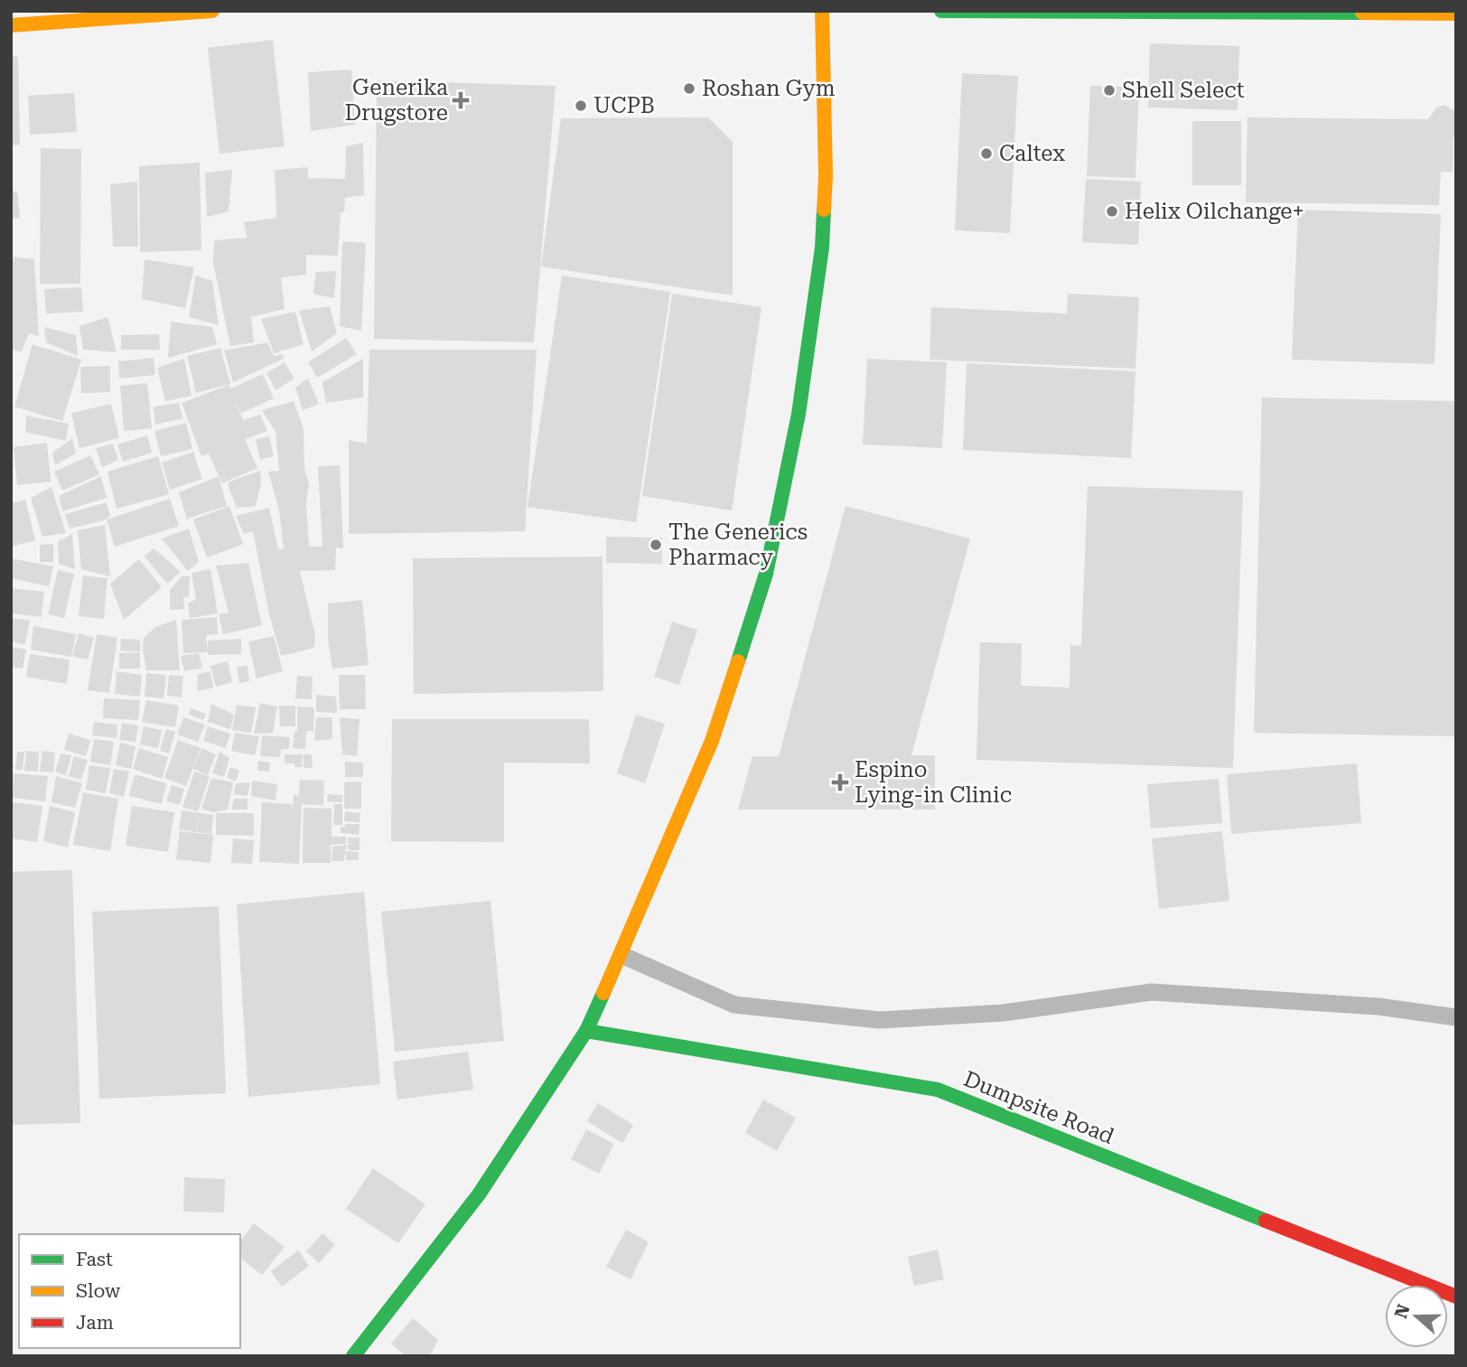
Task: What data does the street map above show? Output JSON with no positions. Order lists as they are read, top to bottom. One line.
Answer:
{"streets":{"main road":["Dumpsite Road"]},"places":{"other":["Roshan Gym","Shell Select","UCPB","Caltex","Helix Oilchange+","The Generics Pharmacy"],"health":["Generika Drugstore","Espino Lying-in Clinic"]},"legend":["Fast","Slow","Jam"],"north":"left"}
